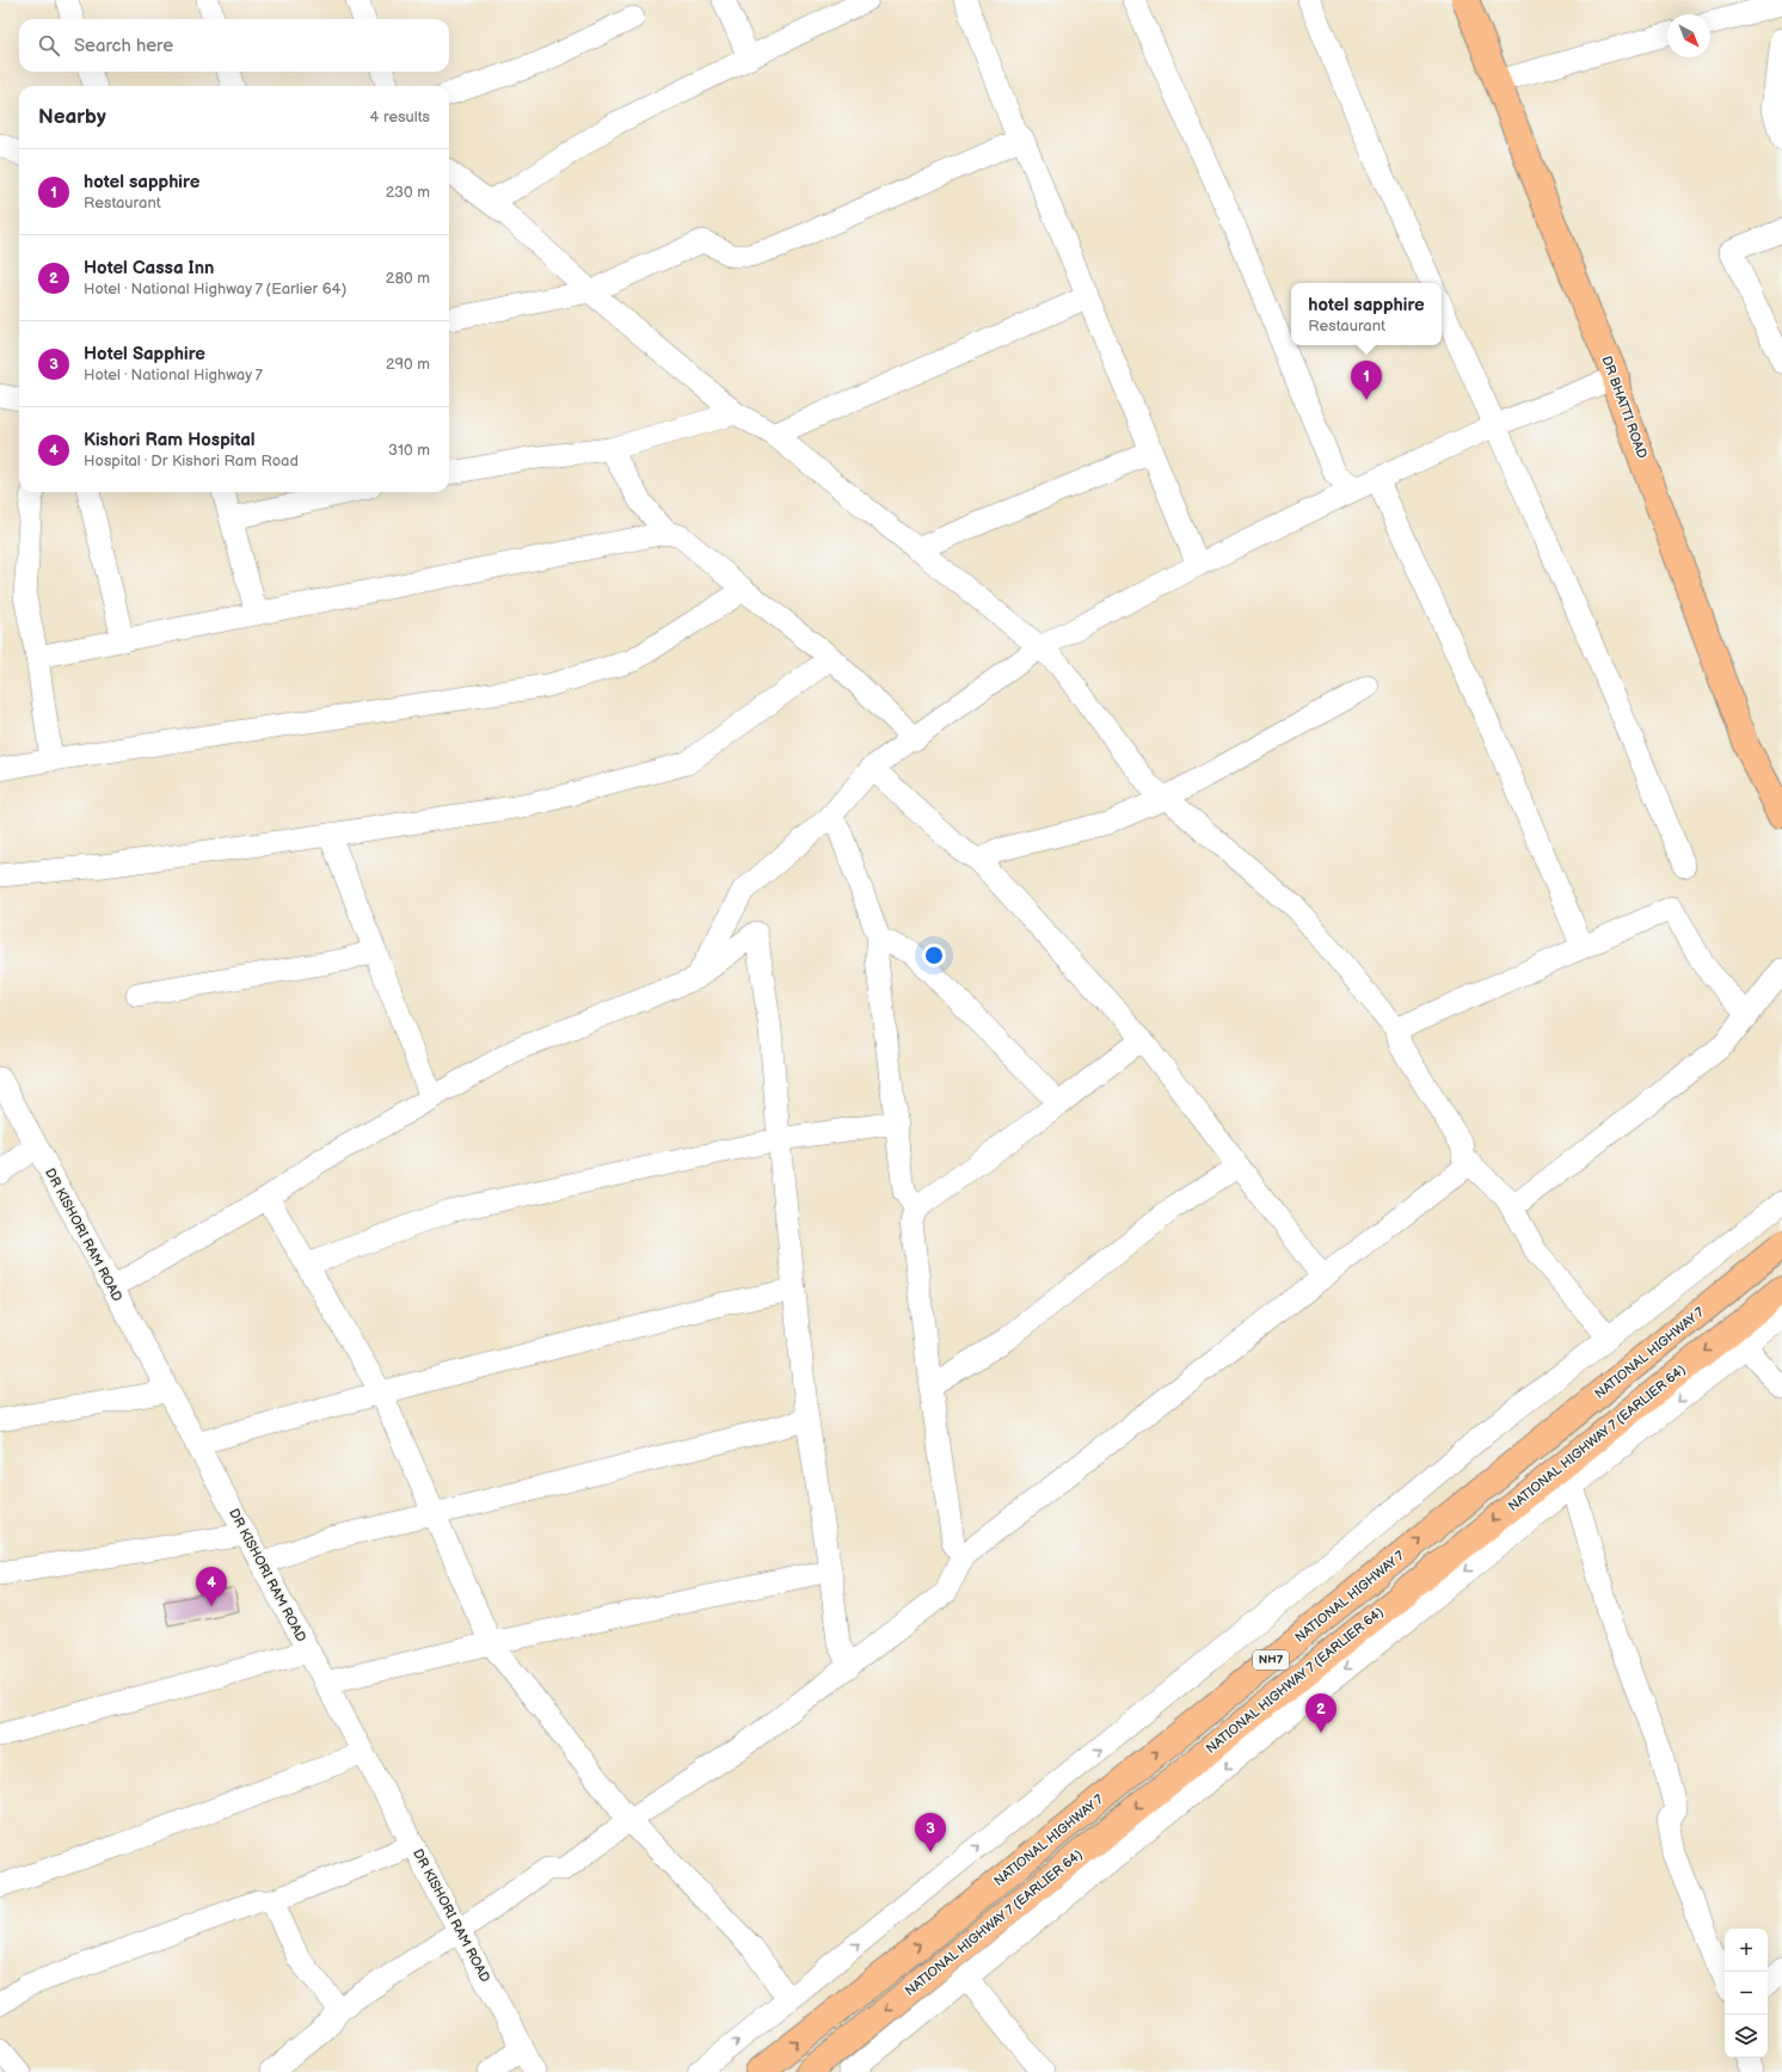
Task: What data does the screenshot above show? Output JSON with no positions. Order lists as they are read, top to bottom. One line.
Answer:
{"streets":{"main road":["DR BHATTI ROAD","NATIONAL HIGHWAY 7","NATIONAL HIGHWAY 7 (EARLIER 64)","NH7"],"street":["DR KISHORI RAM ROAD"]},"one_way":["NATIONAL HIGHWAY 7","NATIONAL HIGHWAY 7 (EARLIER 64)"],"north":"bottom right","page":{"search":"Search here","heading":["Nearby","4 results"],"list":[{"mark":"1","name":"hotel sapphire","note":"Restaurant","value":"230 m"},{"mark":"2","name":"Hotel Cassa Inn","note":"Hotel · National Highway 7 (Earlier 64)","value":"280 m"},{"mark":"3","name":"Hotel Sapphire","note":"Hotel · National Highway 7","value":"290 m"},{"mark":"4","name":"Kishori Ram Hospital","note":"Hospital · Dr Kishori Ram Road","value":"310 m"}],"popup":["hotel sapphire","Restaurant"],"pins":["1","4","2","3"],"map_buttons":["+","−"]}}
